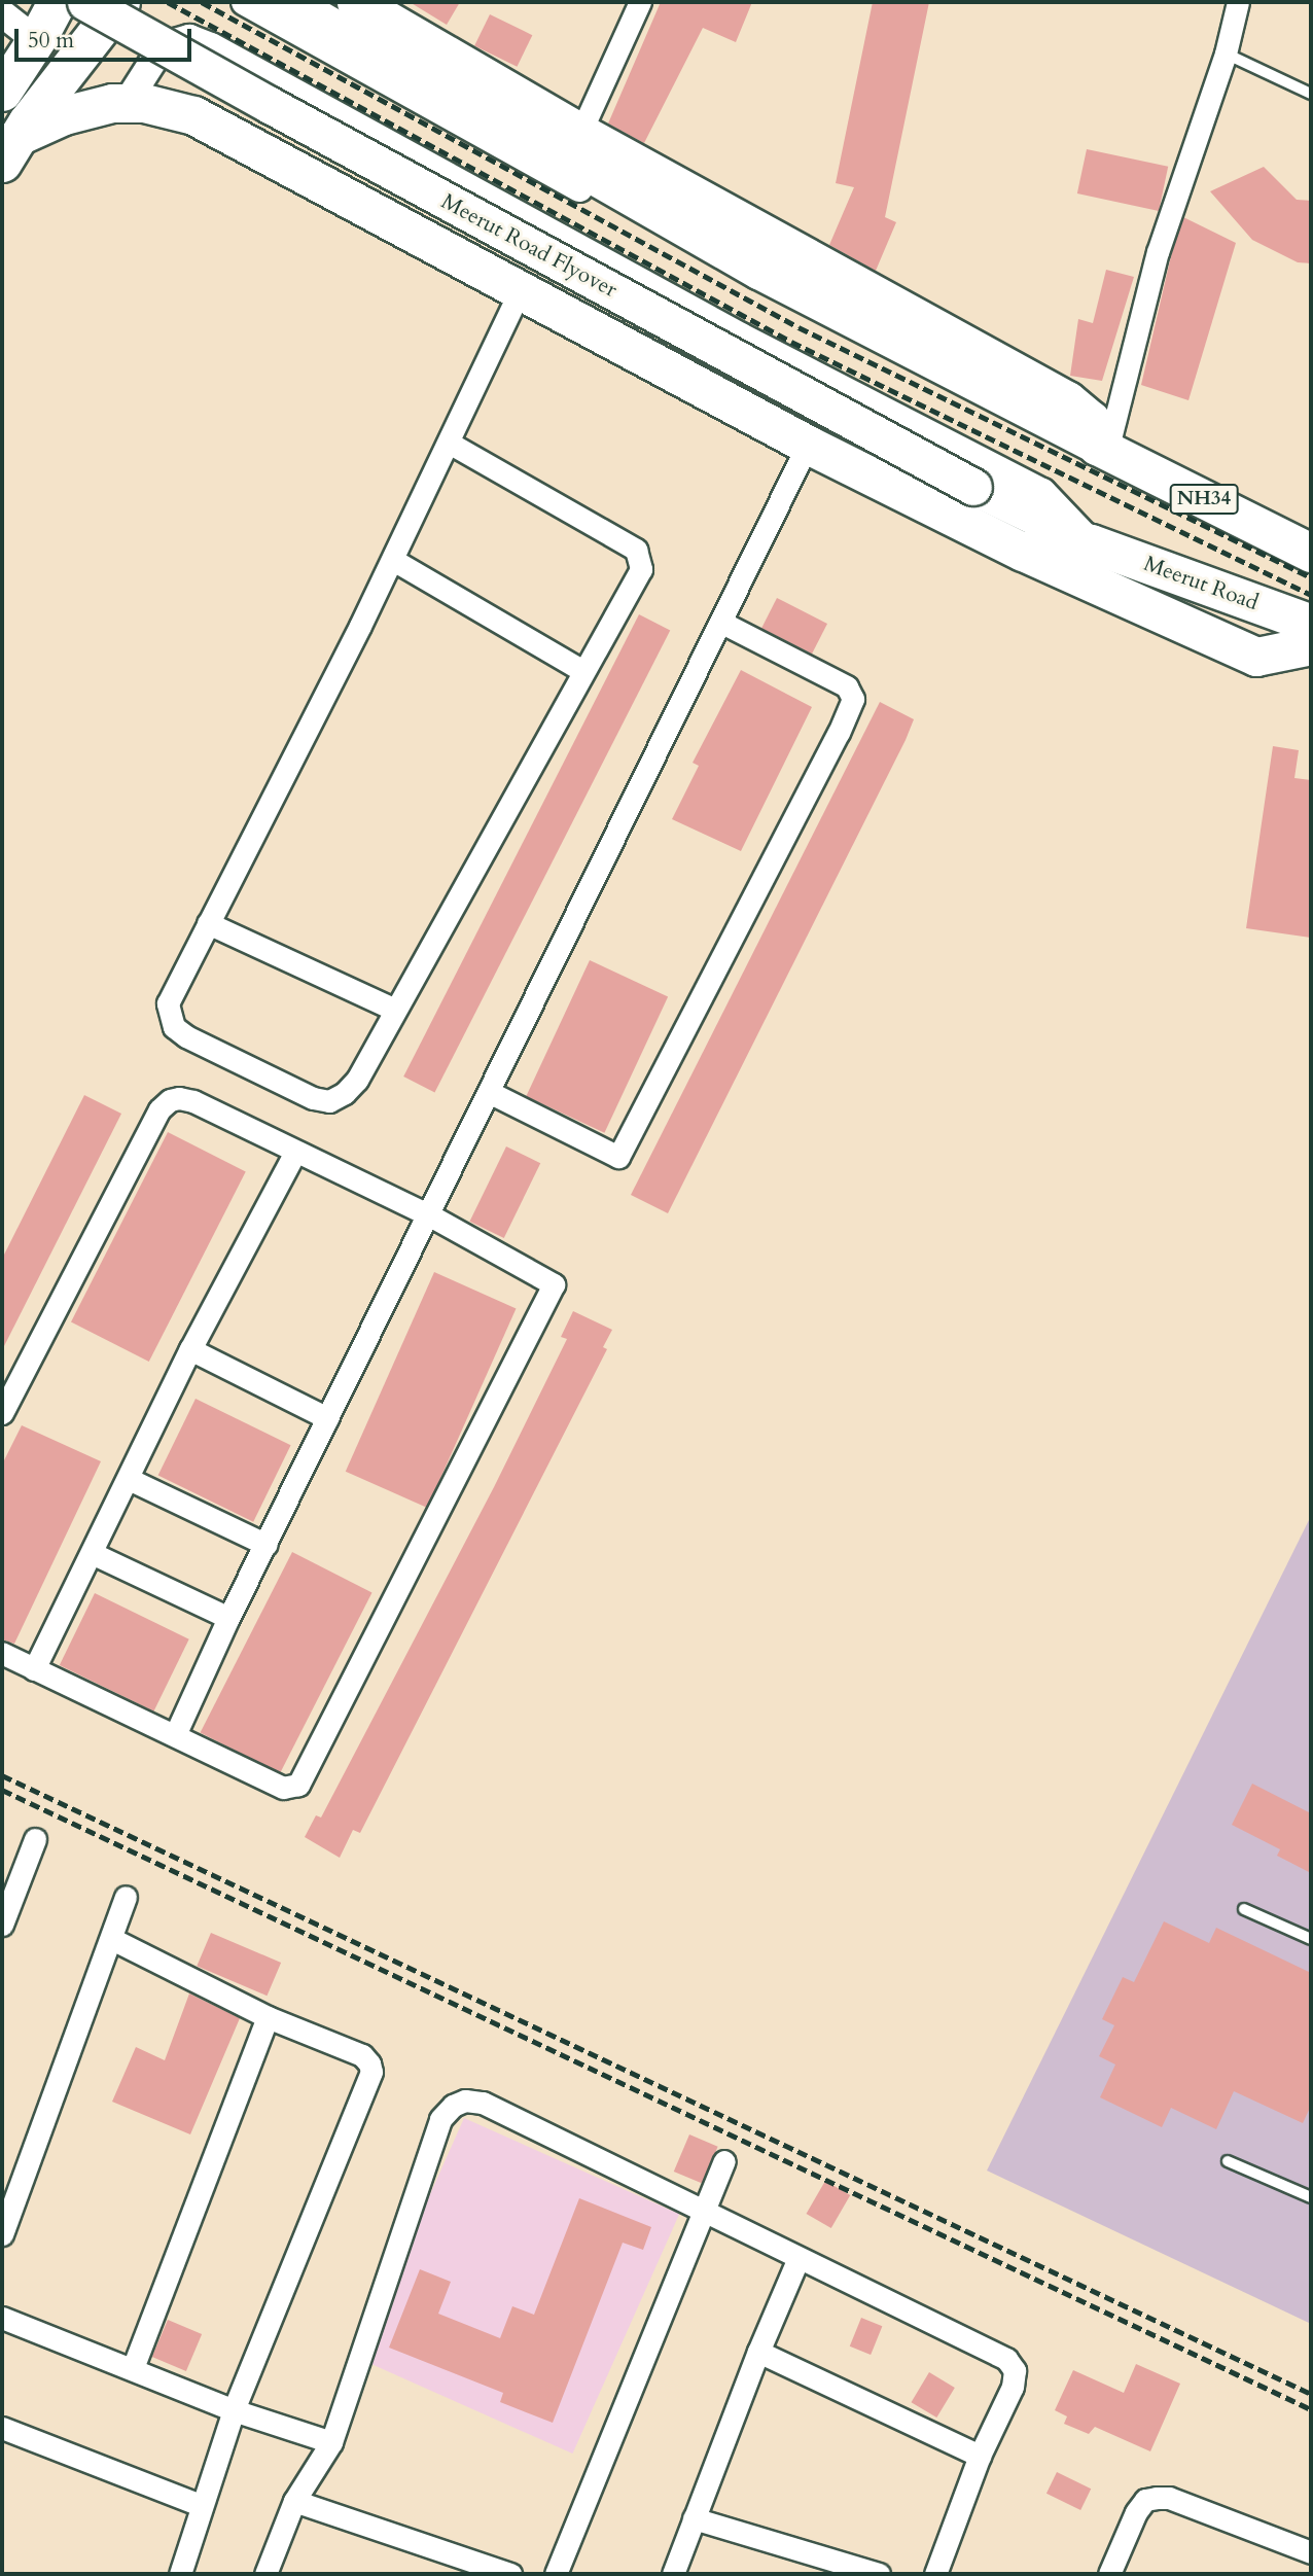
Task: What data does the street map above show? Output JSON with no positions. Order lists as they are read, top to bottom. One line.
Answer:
{"streets":{"highway":["NH34","Meerut Road"],"main road":["Meerut Road Flyover"]},"crossings":[["Meerut Road Flyover","Meerut Road"]],"scale_bar":"50 m"}
